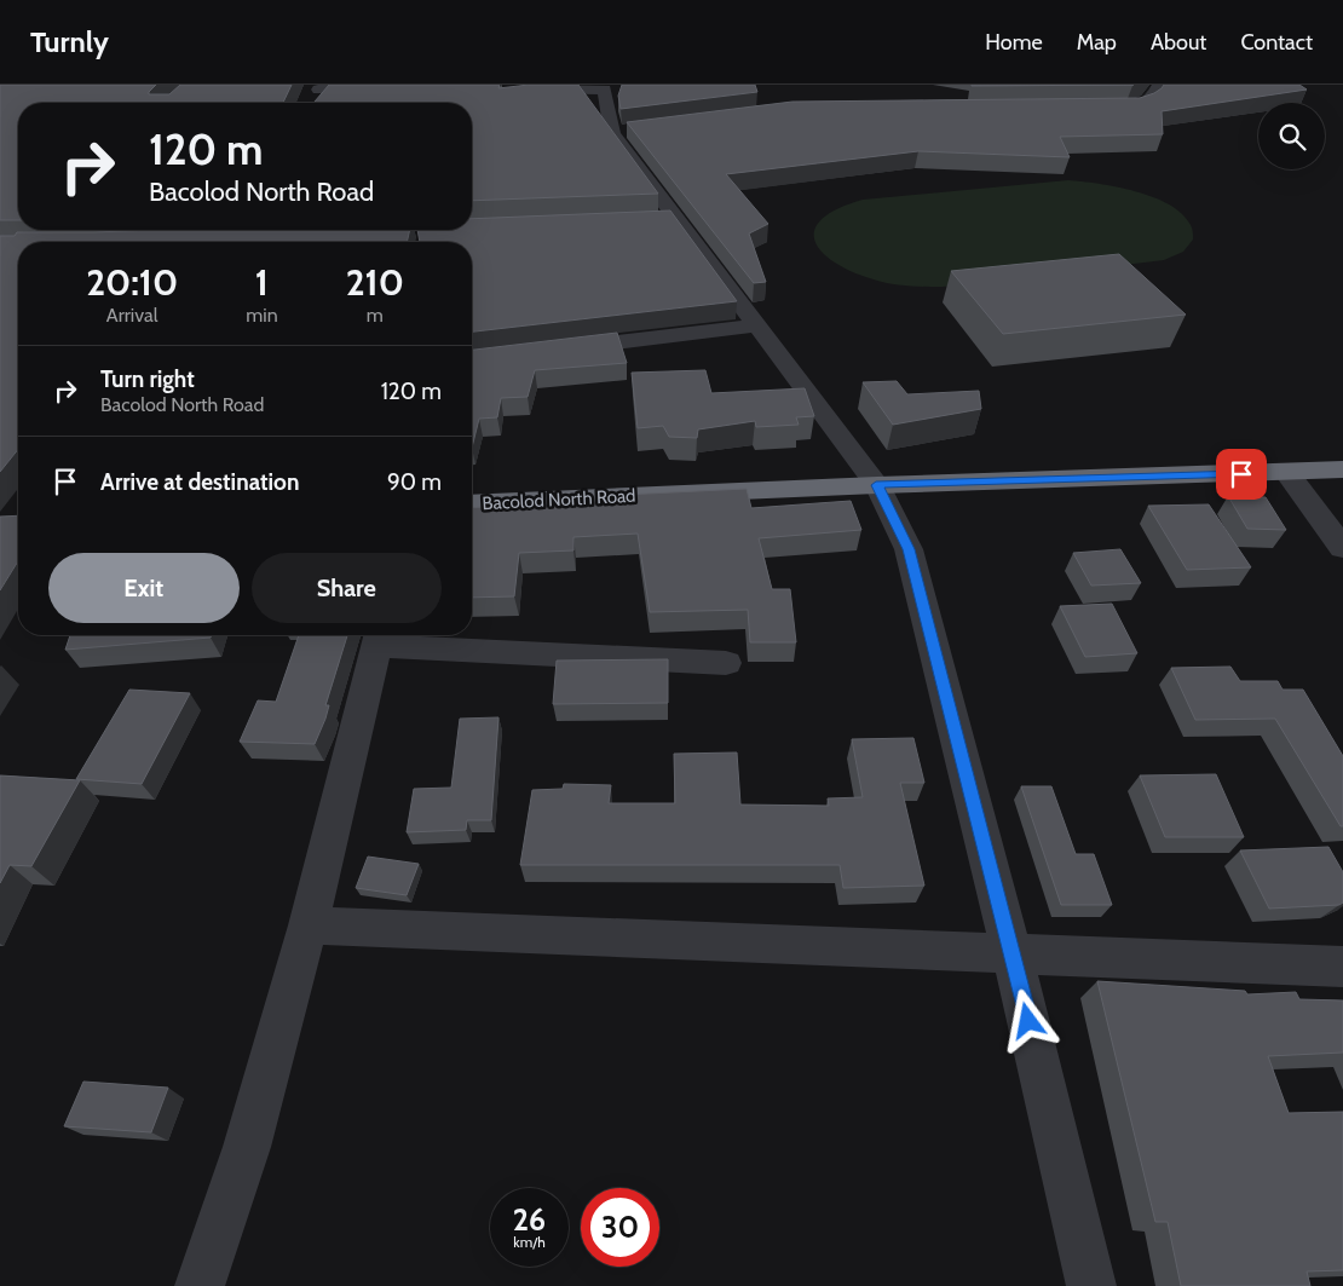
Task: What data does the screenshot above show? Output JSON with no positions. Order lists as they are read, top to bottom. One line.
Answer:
{"streets":{"highway":["Bacolod North Road"]},"page":{"header":"Turnly","nav":["Home","Map","About","Contact"],"turn":["120 m","Bacolod North Road"],"eta":["20:10","Arrival","1","min","210","m"],"list":[{"name":"Turn right","note":"Bacolod North Road","value":"120 m"},{"name":"Arrive at destination","value":"90 m"}],"buttons":["Exit","Share"],"speed":"26 km/h","limit":"30"}}
